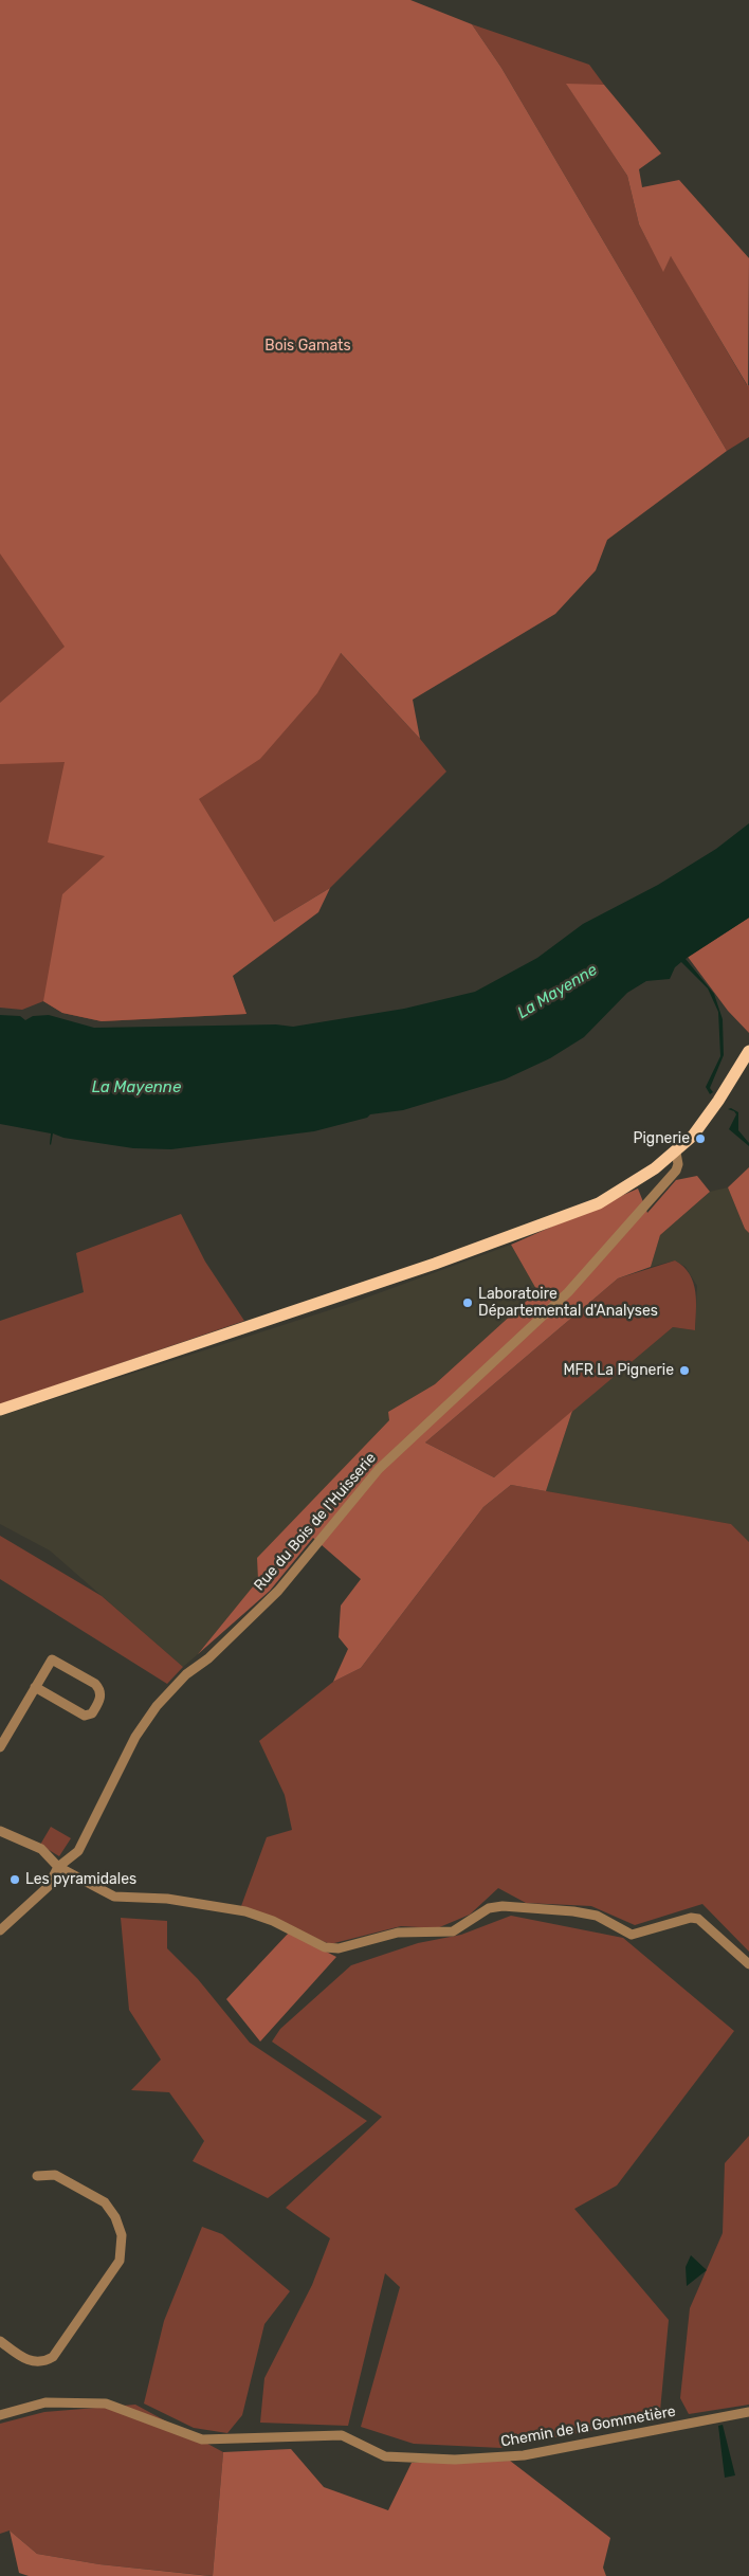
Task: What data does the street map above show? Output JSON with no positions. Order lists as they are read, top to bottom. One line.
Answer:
{"streets":{"street":["Rue du Bois de l'Huisserie","Chemin de la Gommetière"]},"water":["La Mayenne"],"parks":["Bois Gamats"],"places":["Pignerie","Laboratoire Départemental d'Analyses","MFR La Pignerie","Les pyramidales"]}
